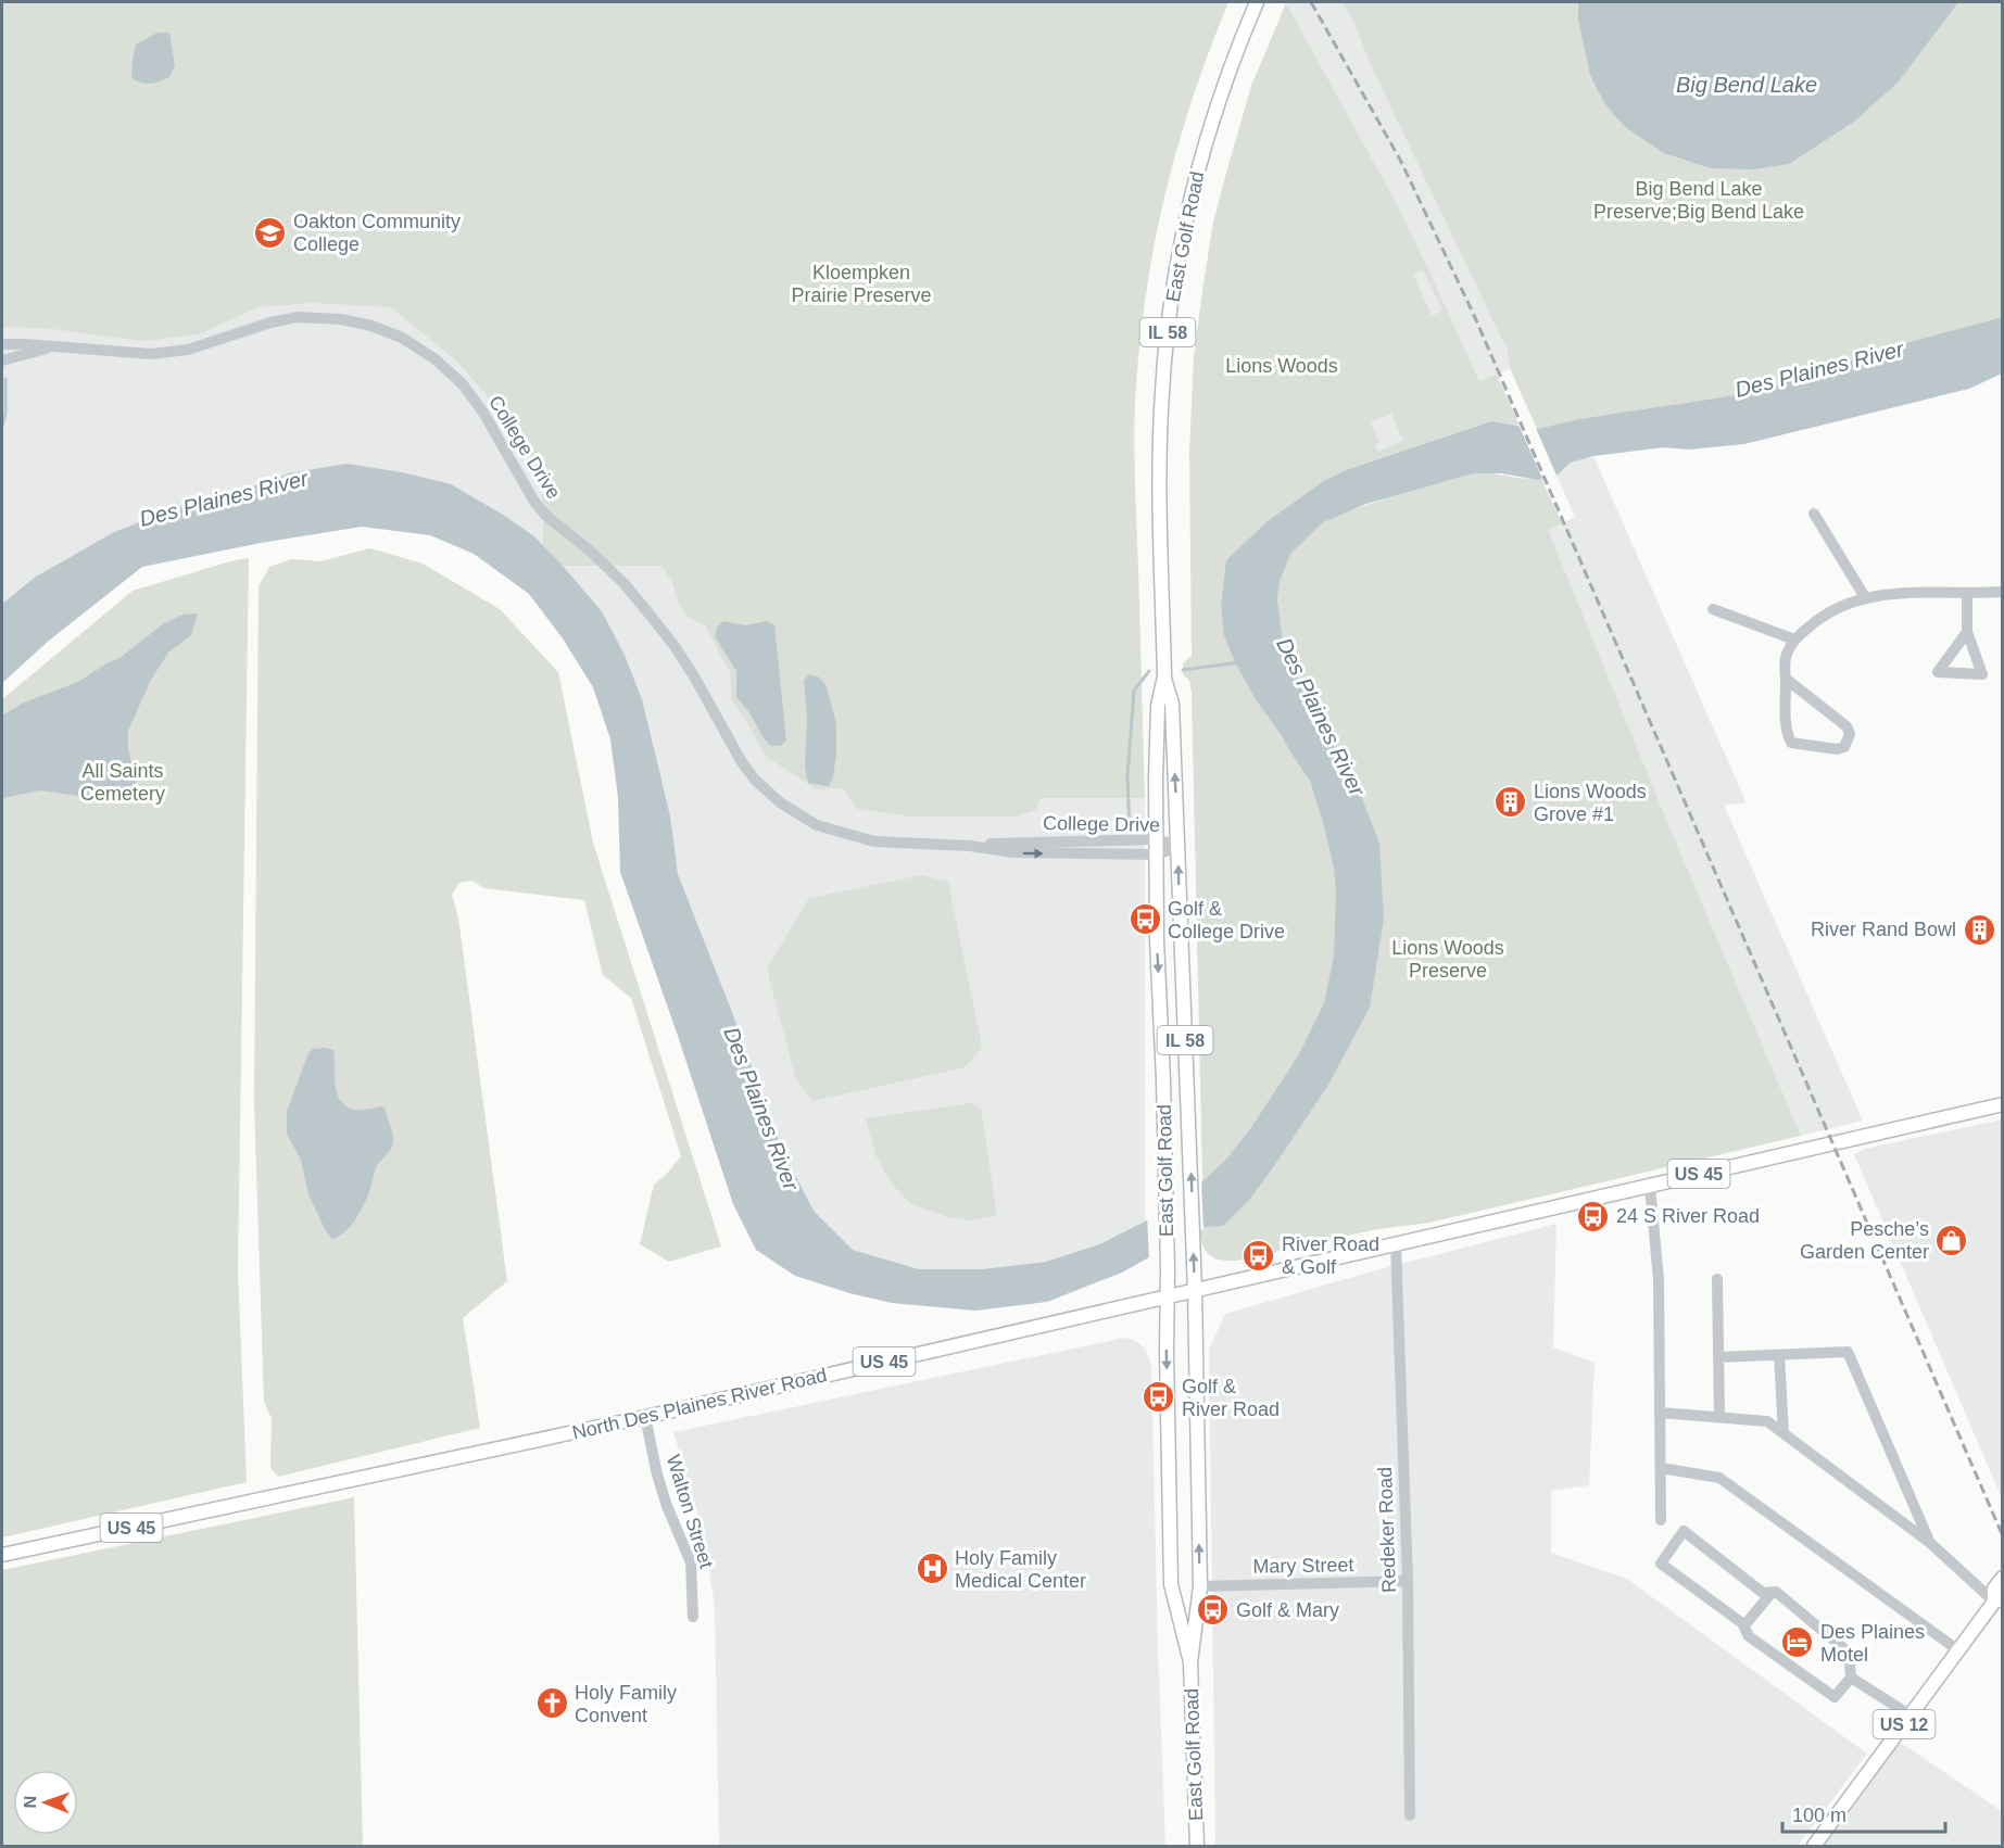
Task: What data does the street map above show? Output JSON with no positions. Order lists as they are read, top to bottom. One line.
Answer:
{"streets":{"main road":["East Golf Road","IL 58","US 45","North Des Plaines River Road","US 12"],"street":["College Drive","Walton Street","Redeker Road","Mary Street"]},"crossings":[["East Golf Road","College Drive"],["East Golf Road","North Des Plaines River Road"],["East Golf Road","Mary Street"],["US 45","North Des Plaines River Road"],["US 45","Redeker Road"],["North Des Plaines River Road","Walton Street"],["North Des Plaines River Road","Redeker Road"],["Redeker Road","Mary Street"]],"water":["Big Bend Lake","Des Plaines River"],"parks":["Big Bend Lake Preserve;Big Bend Lake","Kloempken Prairie Preserve","Lions Woods","All Saints Cemetery","Lions Woods Preserve"],"places":{"school or university":["Oakton Community College"],"building":["Lions Woods Grove #1","River Rand Bowl"],"bus stop":["Golf & College Drive","24 S River Road","River Road & Golf","Golf & River Road","Golf & Mary"],"shop":["Pesche’s Garden Center"],"hospital":["Holy Family Medical Center"],"hotel":["Des Plaines Motel"],"church":["Holy Family Convent"]},"scale_bar":"100 m","north":"left"}
